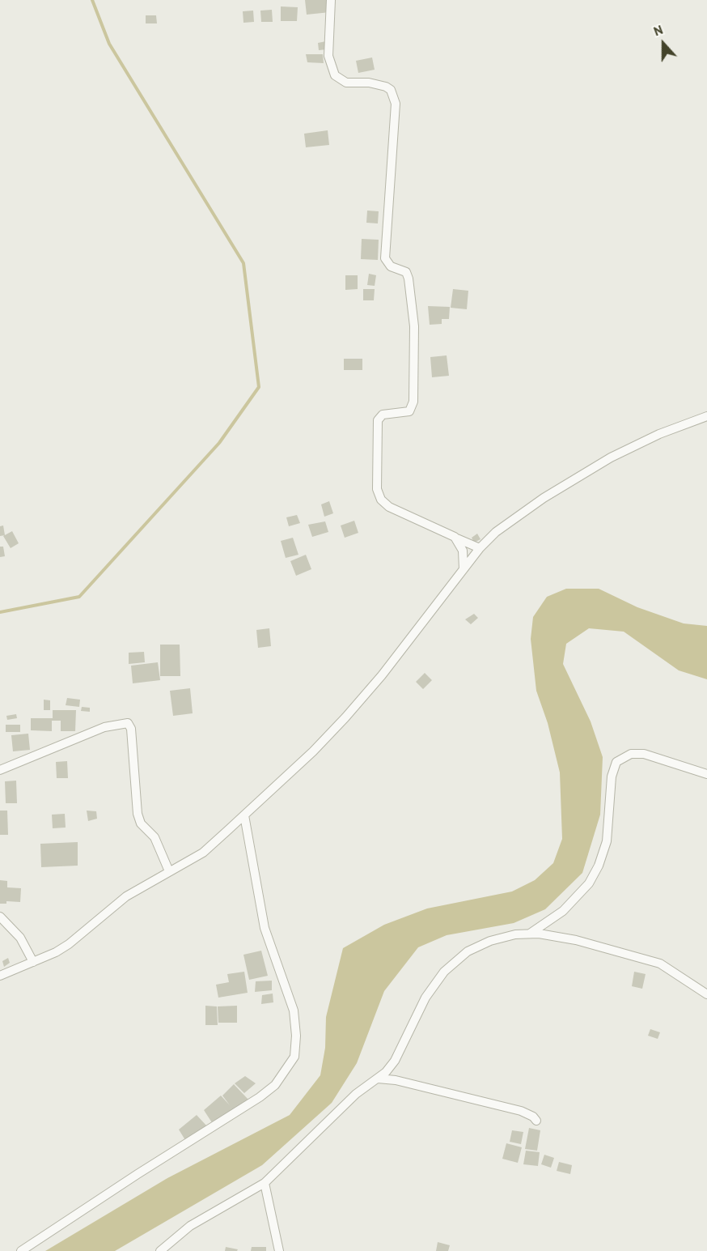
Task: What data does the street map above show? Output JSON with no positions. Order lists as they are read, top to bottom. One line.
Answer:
{"north":"top"}
